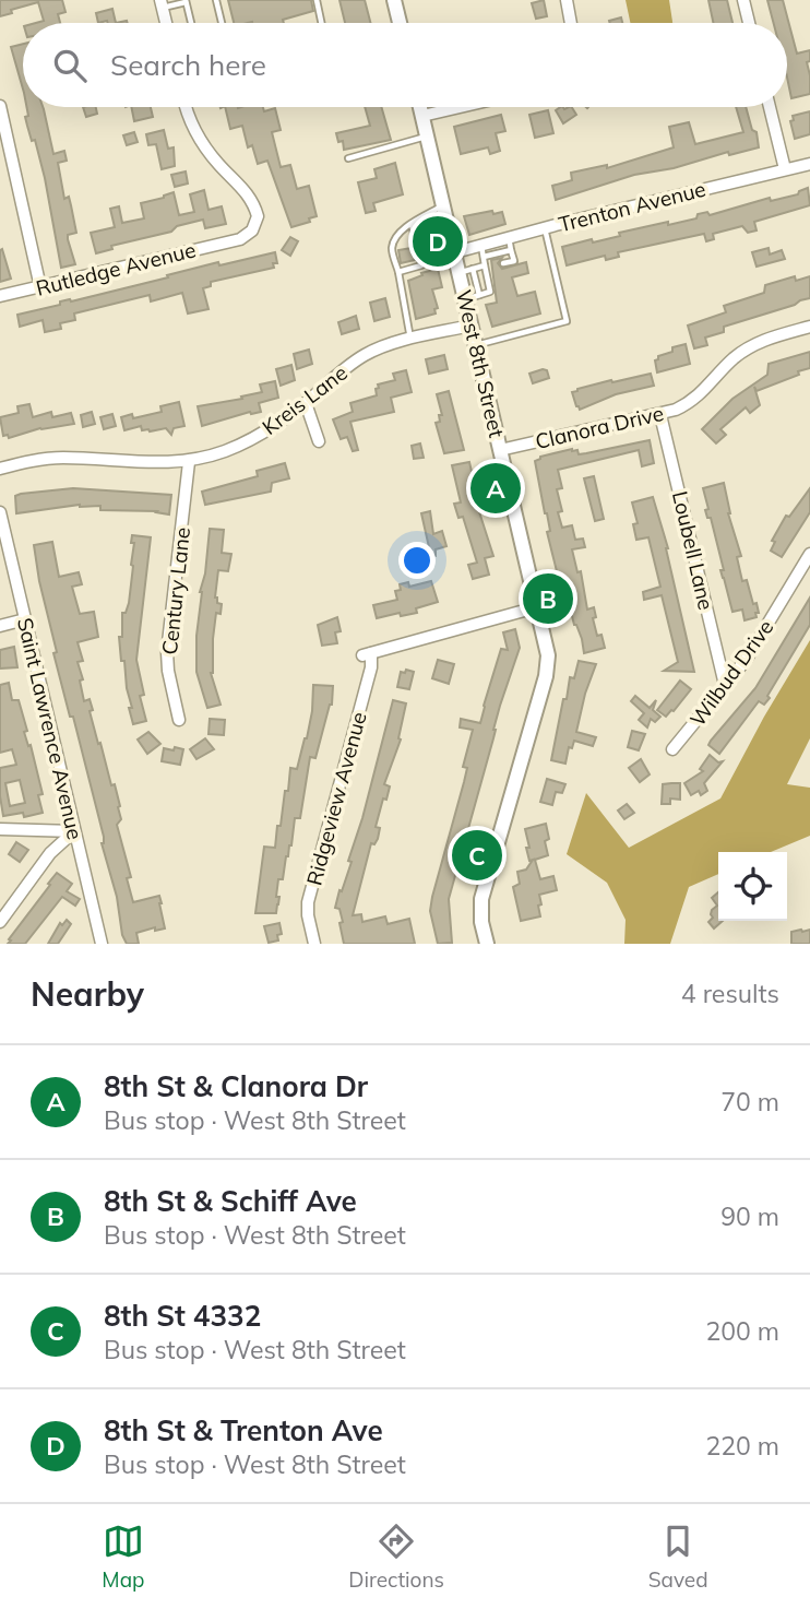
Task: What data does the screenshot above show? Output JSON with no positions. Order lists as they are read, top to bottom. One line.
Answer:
{"streets":{"street":["Trenton Avenue","Rutledge Avenue","West 8th Street","Kreis Lane","Clanora Drive","Loubell Lane","Century Lane","Wilbud Drive","Saint Lawrence Avenue","Ridgeview Avenue"]},"crossings":[["Trenton Avenue","West 8th Street"],["West 8th Street","Kreis Lane"],["West 8th Street","Clanora Drive"],["West 8th Street","Ridgeview Avenue"],["Kreis Lane","Century Lane"],["Clanora Drive","Loubell Lane"],["Loubell Lane","Wilbud Drive"]],"page":{"search":"Search here","pins":["D","A","B","C"],"heading":["Nearby","4 results"],"list":[{"mark":"A","name":"8th St & Clanora Dr","note":"Bus stop · West 8th Street","value":"70 m"},{"mark":"B","name":"8th St & Schiff Ave","note":"Bus stop · West 8th Street","value":"90 m"},{"mark":"C","name":"8th St 4332","note":"Bus stop · West 8th Street","value":"200 m"},{"mark":"D","name":"8th St & Trenton Ave","note":"Bus stop · West 8th Street","value":"220 m"}],"nav":["Map","Directions","Saved"]}}
